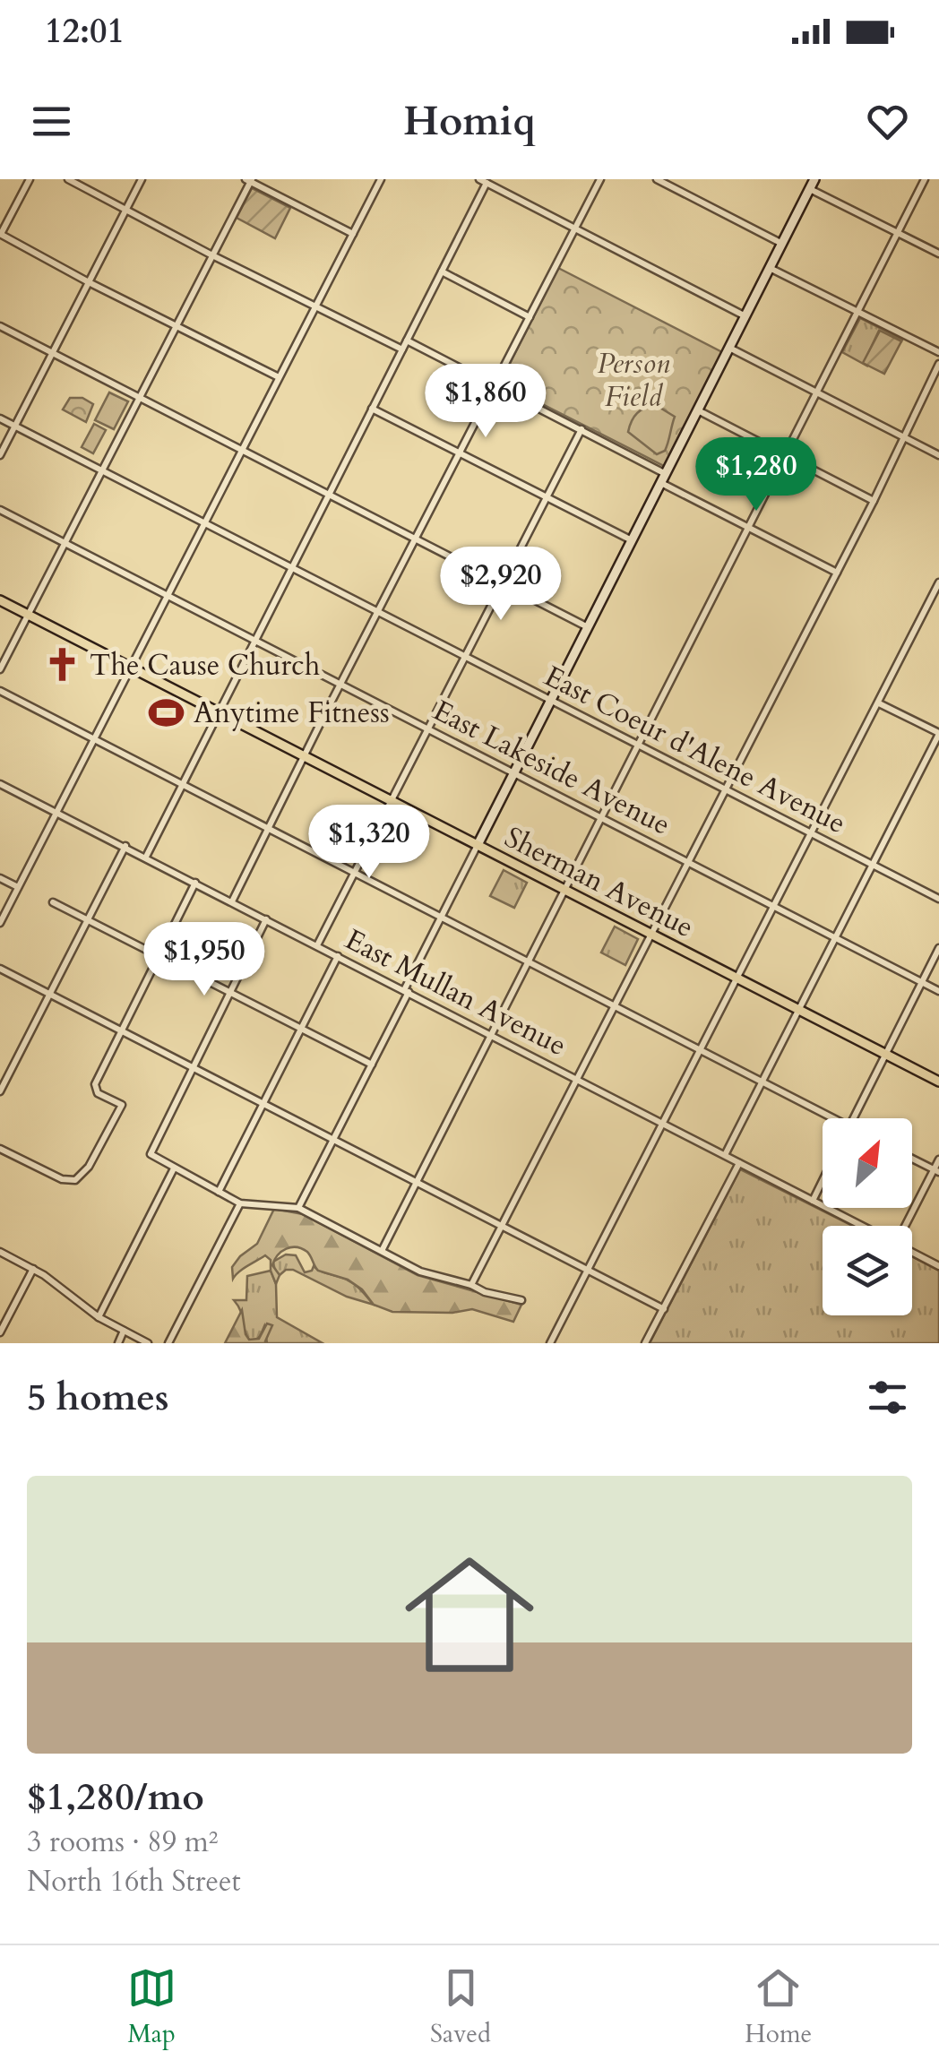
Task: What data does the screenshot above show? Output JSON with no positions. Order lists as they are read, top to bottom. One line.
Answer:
{"streets":{"main road":["Sherman Avenue"],"street":["East Coeur d'Alene Avenue","East Lakeside Avenue","East Mullan Avenue"]},"parks":["Person Field"],"places":{"church":["The Cause Church"],"sports":["Anytime Fitness"]},"north":"top right","page":{"status":"12:01","header":"Homiq","price":["$1,860","$1,280","$2,920","$1,320","$1,950"],"heading":"5 homes","list":[{"name":"$1,280/mo","note":"3 rooms · 89 m² · North 16th Street"}],"tabs":["Map","Saved","Home"]}}
